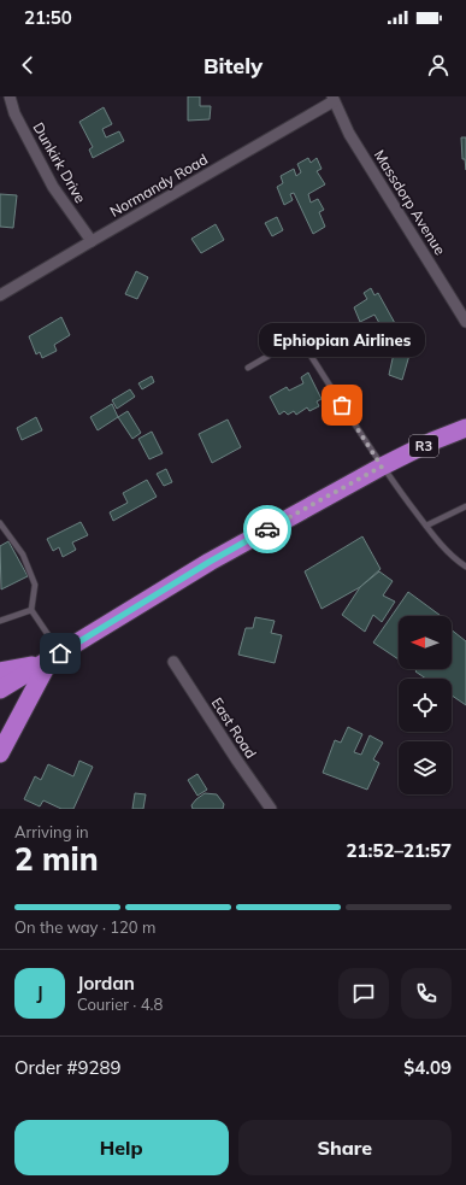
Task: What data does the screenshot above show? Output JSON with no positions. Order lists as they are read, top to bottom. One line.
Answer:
{"streets":{"highway":["R3"],"street":["Dunkirk Drive","Normandy Road","Massdorp Avenue","East Road"]},"crossings":[["Dunkirk Drive","Normandy Road"],["Normandy Road","Massdorp Avenue"]],"places":["Ephiopian Airlines"],"north":"left","page":{"status":"21:50","header":"Bitely","bubble":"Ephiopian Airlines","heading":["2 min","Arriving in","21:52–21:57"],"panel":["Jordan","Courier · 4.8","Order #9289","$4.09"],"bar":"On the way · 120 m","round":"J","buttons":["Help","Share"]}}
